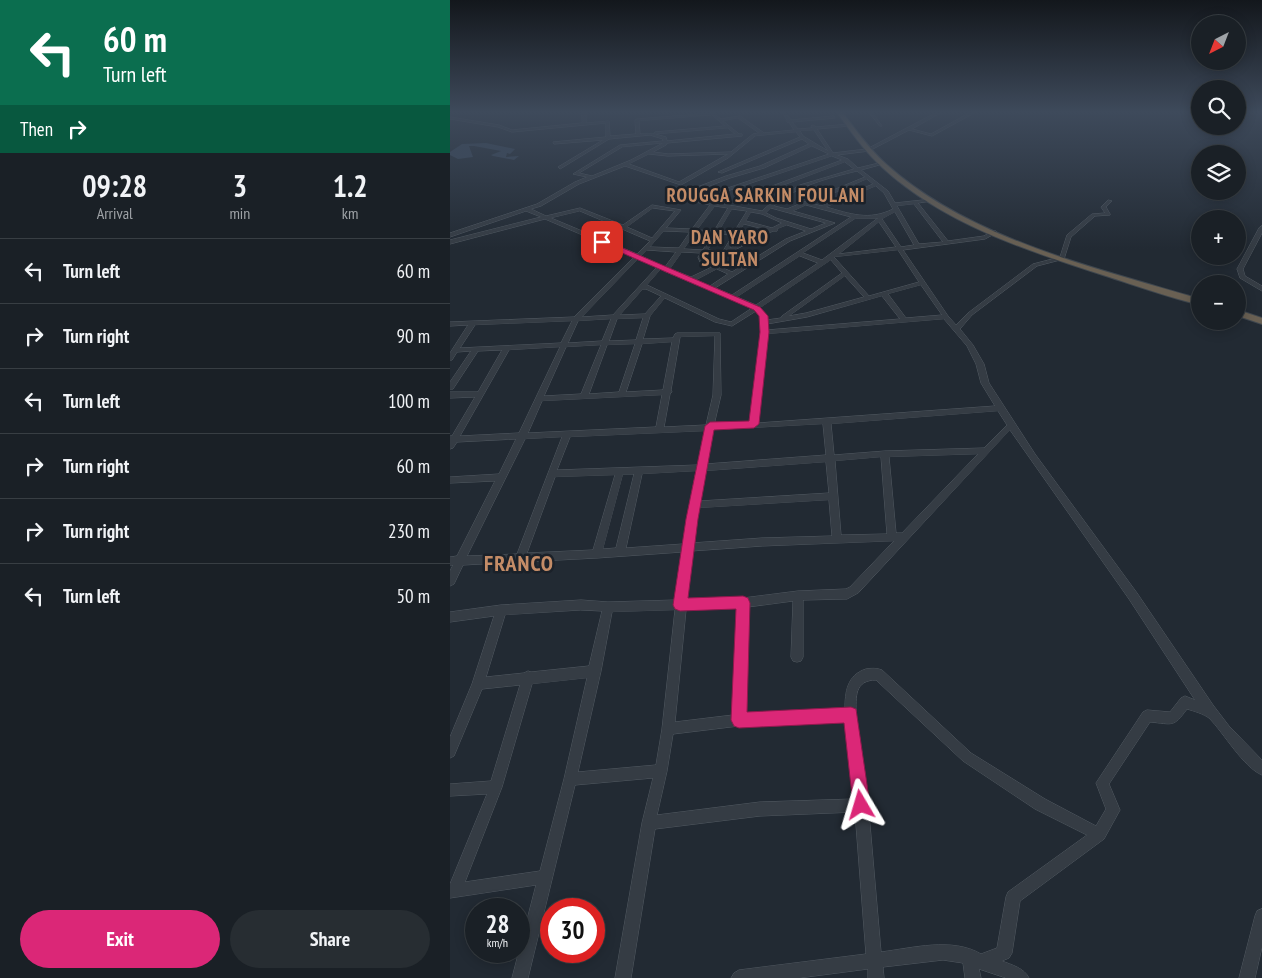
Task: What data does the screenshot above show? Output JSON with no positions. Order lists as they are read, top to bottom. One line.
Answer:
{"districts":["ROUGGA SARKIN FOULANI","DAN YARO SULTAN","FRANCO"],"north":"bottom left","page":{"turn":["60 m","Turn left"],"map_buttons":["+","−"],"then":"Then","eta":["09:28","Arrival","3","min","1.2","km"],"list":[{"name":"Turn left","value":"60 m"},{"name":"Turn right","value":"90 m"},{"name":"Turn left","value":"100 m"},{"name":"Turn right","value":"60 m"},{"name":"Turn right","value":"230 m"},{"name":"Turn left","value":"50 m"}],"speed":"28 km/h","limit":"30","buttons":["Exit","Share"]}}
